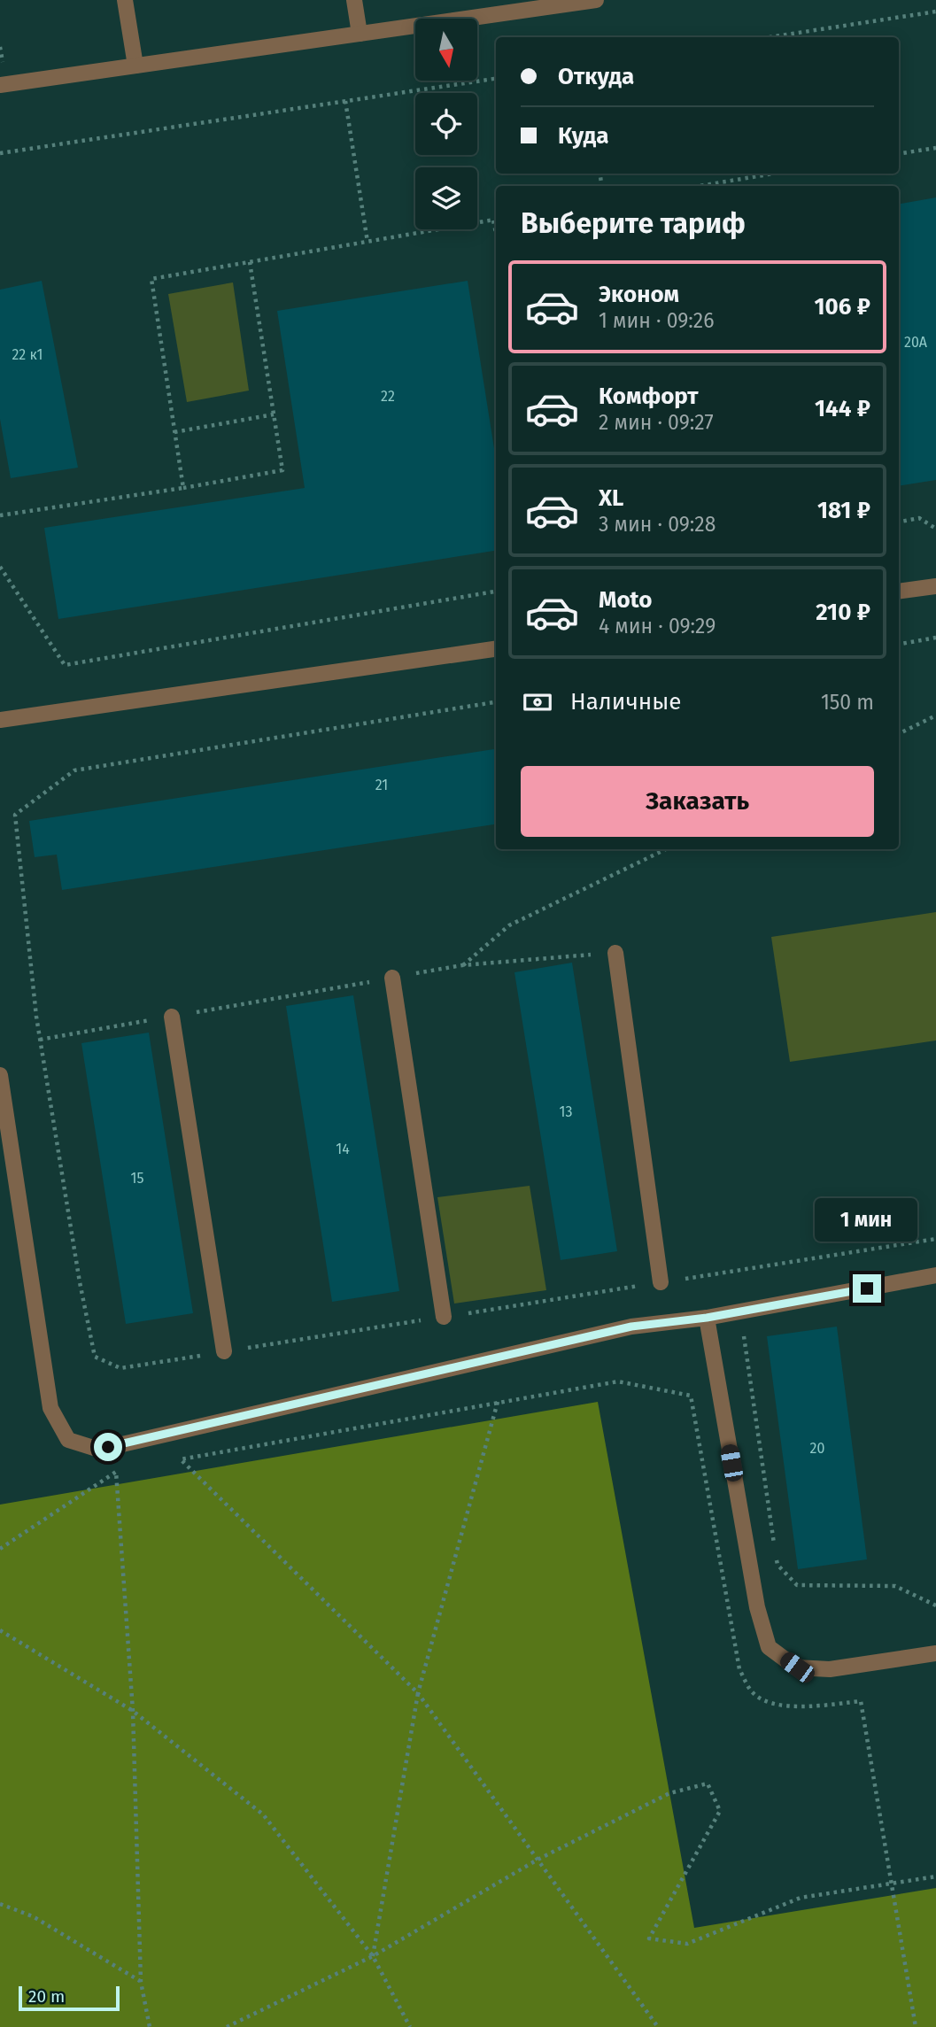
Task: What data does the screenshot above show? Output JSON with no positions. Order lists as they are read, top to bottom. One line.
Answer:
{"house_numbers":["20А","22 к1","22","21","13","14","15","20"],"scale_bar":"20 m","north":"bottom","page":{"banner":["Откуда","Куда"],"heading":"Выберите тариф","list":[{"name":"Эконом","note":"1 мин · 09:26","value":"106 ₽"},{"name":"Комфорт","note":"2 мин · 09:27","value":"144 ₽"},{"name":"XL","note":"3 мин · 09:28","value":"181 ₽"},{"name":"Moto","note":"4 мин · 09:29","value":"210 ₽"}],"pay":["Наличные","150 m"],"buttons":"Заказать","bubble":"1 мин","scale":"20 m"}}
